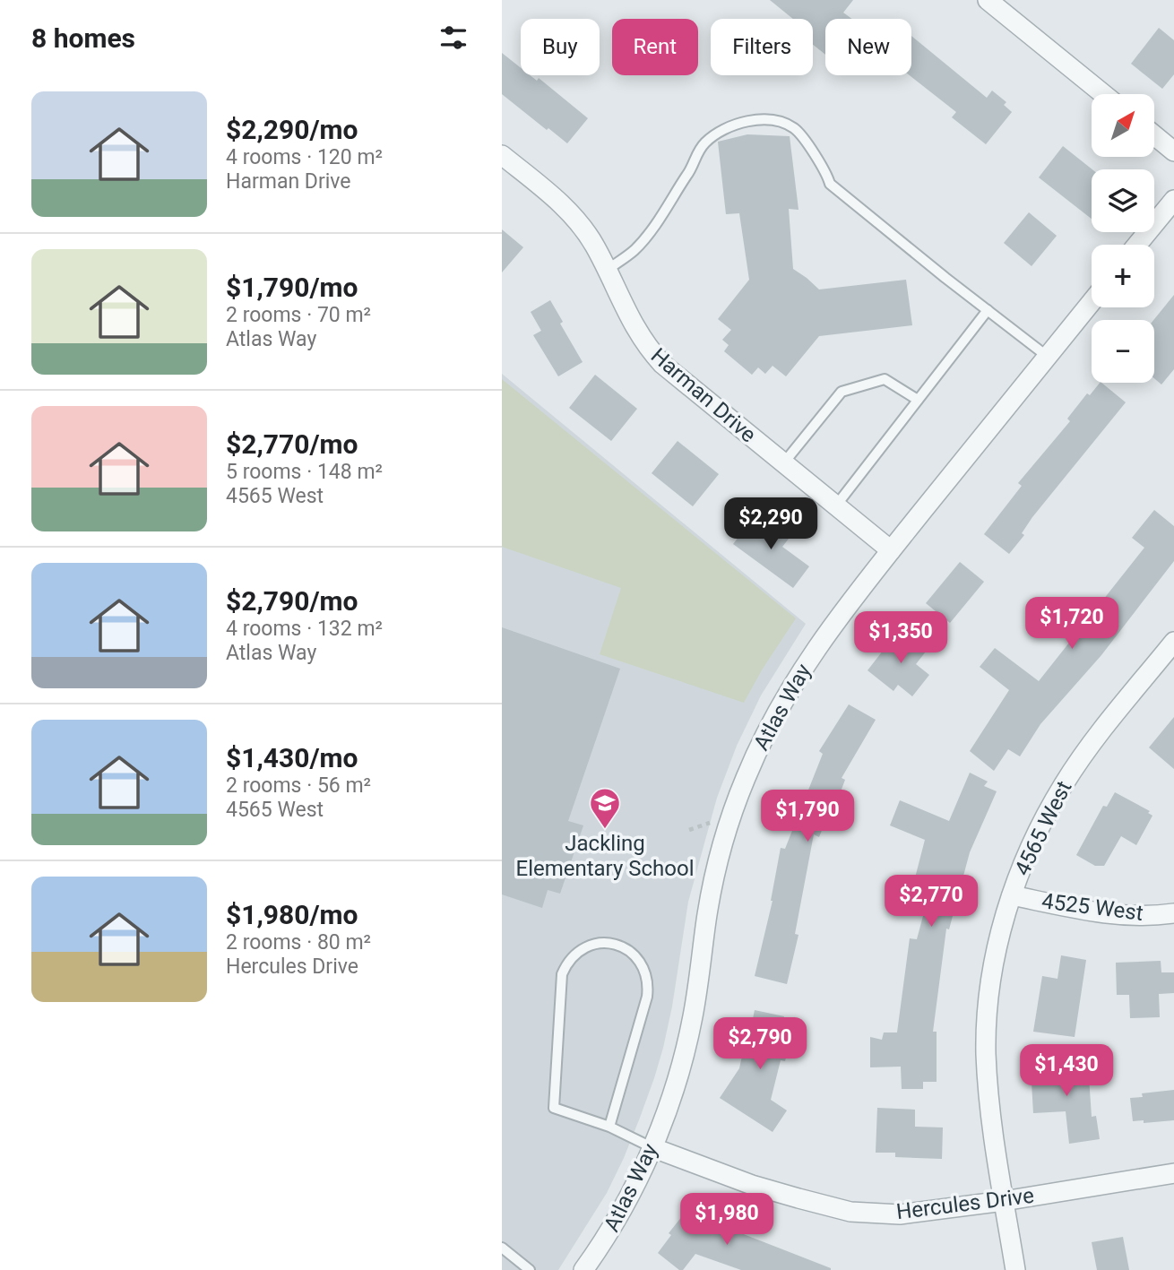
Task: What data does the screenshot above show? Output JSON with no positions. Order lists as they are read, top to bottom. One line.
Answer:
{"streets":{"street":["Harman Drive","Atlas Way","4565 West","4525 West","Hercules Drive"]},"crossings":[["Harman Drive","Atlas Way"],["Atlas Way","Hercules Drive"],["4565 West","4525 West"],["4565 West","Hercules Drive"]],"places":{"school or university":["Jackling Elementary School"]},"north":"top right","page":{"heading":"8 homes","chip":["Buy","Rent","Filters","New"],"list":[{"name":"$2,290/mo","note":"4 rooms · 120 m² · Harman Drive"},{"name":"$1,790/mo","note":"2 rooms · 70 m² · Atlas Way"},{"name":"$2,770/mo","note":"5 rooms · 148 m² · 4565 West"},{"name":"$2,790/mo","note":"4 rooms · 132 m² · Atlas Way"},{"name":"$1,430/mo","note":"2 rooms · 56 m² · 4565 West"},{"name":"$1,980/mo","note":"2 rooms · 80 m² · Hercules Drive"}],"map_buttons":["+","−"],"price":["$2,290","$1,720","$1,350","$1,790","$2,770","$2,790","$1,430","$1,980"]}}
